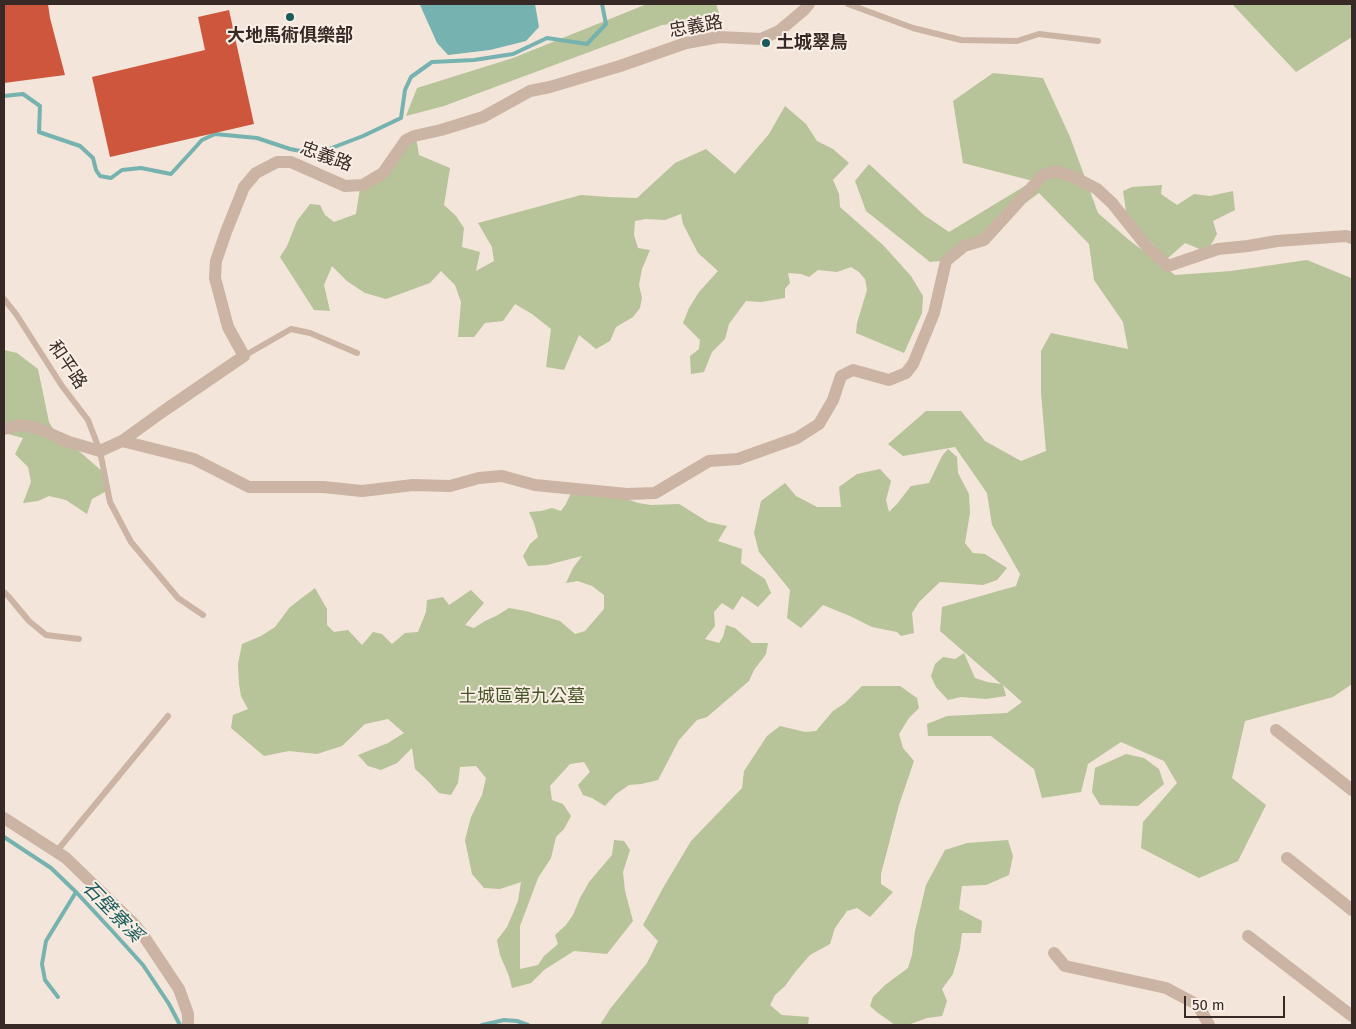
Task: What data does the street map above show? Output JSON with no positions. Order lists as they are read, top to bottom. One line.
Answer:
{"streets":{"street":["忠義路"],"lane":["和平路"]},"water":["石壁寮溪"],"parks":["土城區第九公墓"],"places":["大地馬術俱樂部","土城翠鳥"],"scale_bar":"50 m"}
